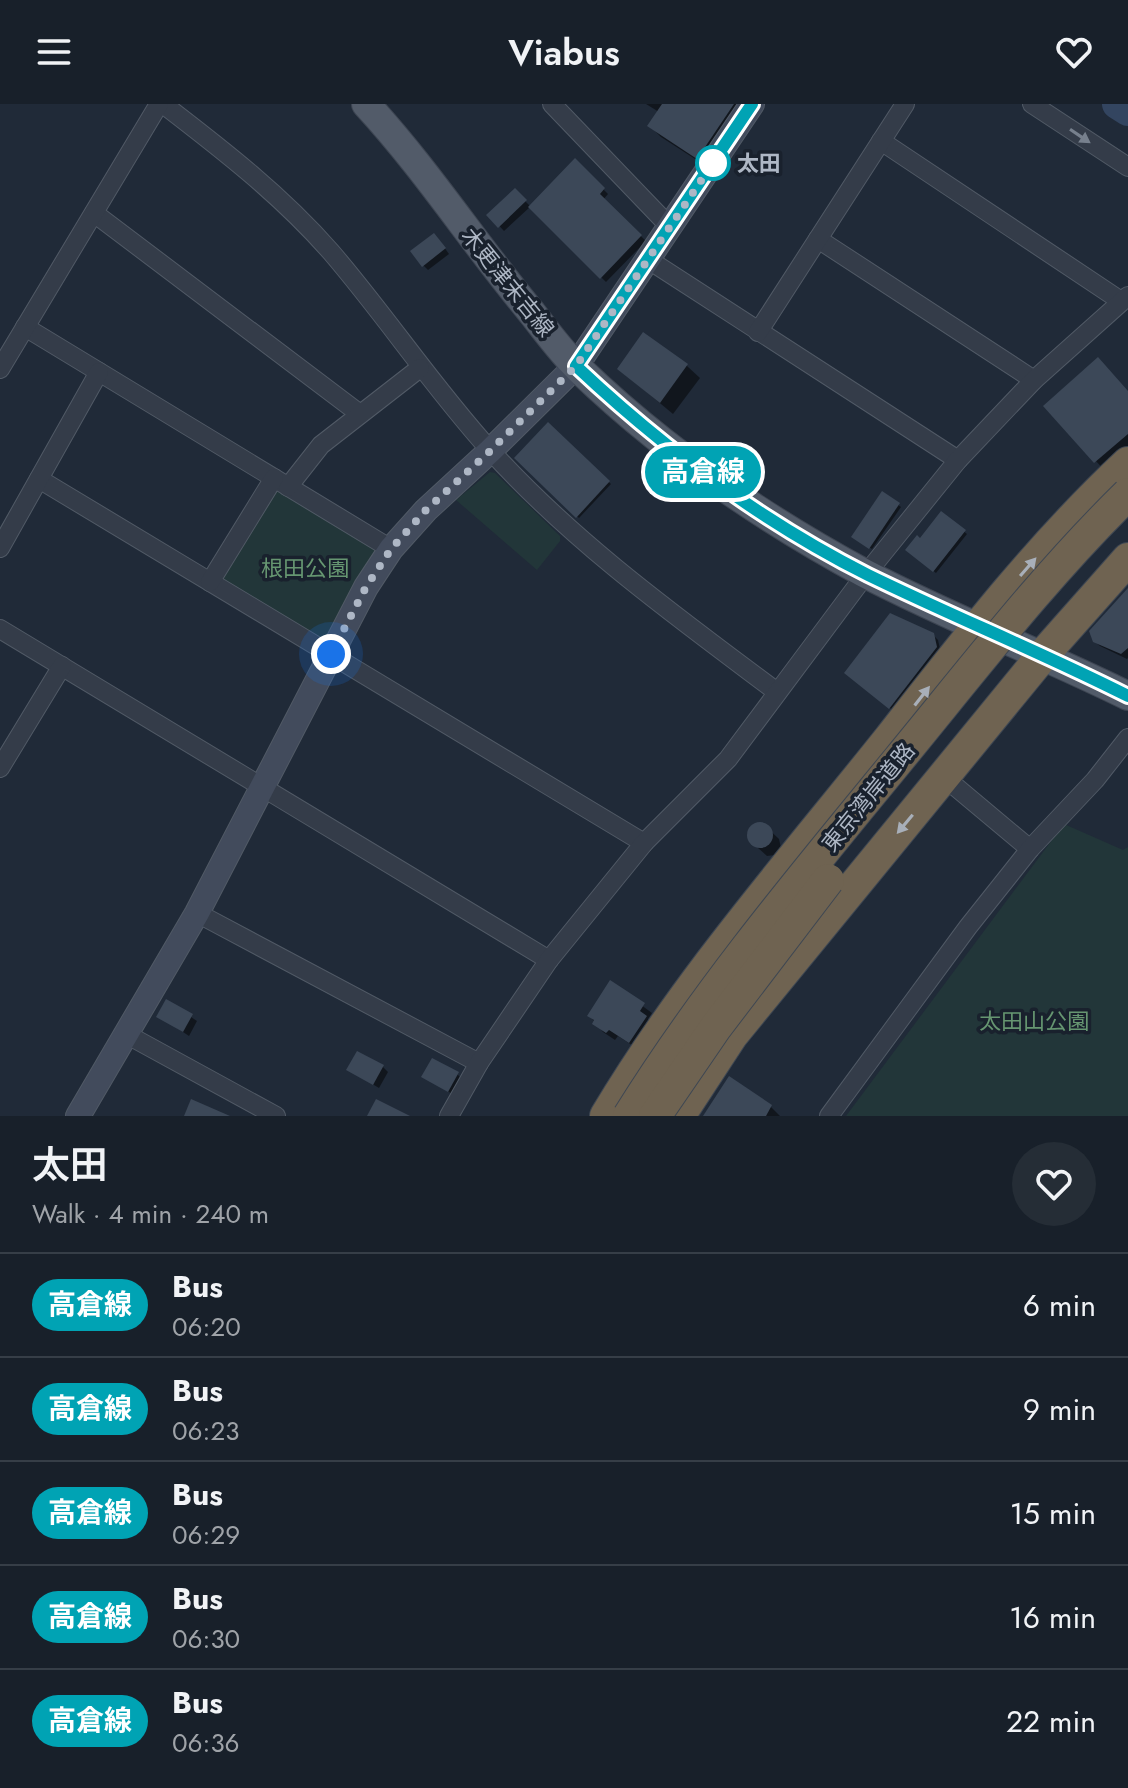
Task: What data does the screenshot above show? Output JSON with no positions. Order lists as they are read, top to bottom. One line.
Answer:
{"streets":{"highway":["東京湾岸道路"],"main road":["木更津末吉線"]},"parks":["根田公園","太田山公園"],"places":["太田"],"lines":["bus line 高倉線"],"page":{"header":"Viabus","on_map":"高倉線","heading":["太田","Walk · 4 min · 240 m"],"list":[{"mark":"高倉線","name":"Bus","note":"06:20","value":"6 min"},{"mark":"高倉線","name":"Bus","note":"06:23","value":"9 min"},{"mark":"高倉線","name":"Bus","note":"06:29","value":"15 min"},{"mark":"高倉線","name":"Bus","note":"06:30","value":"16 min"},{"mark":"高倉線","name":"Bus","note":"06:36","value":"22 min"}]}}
